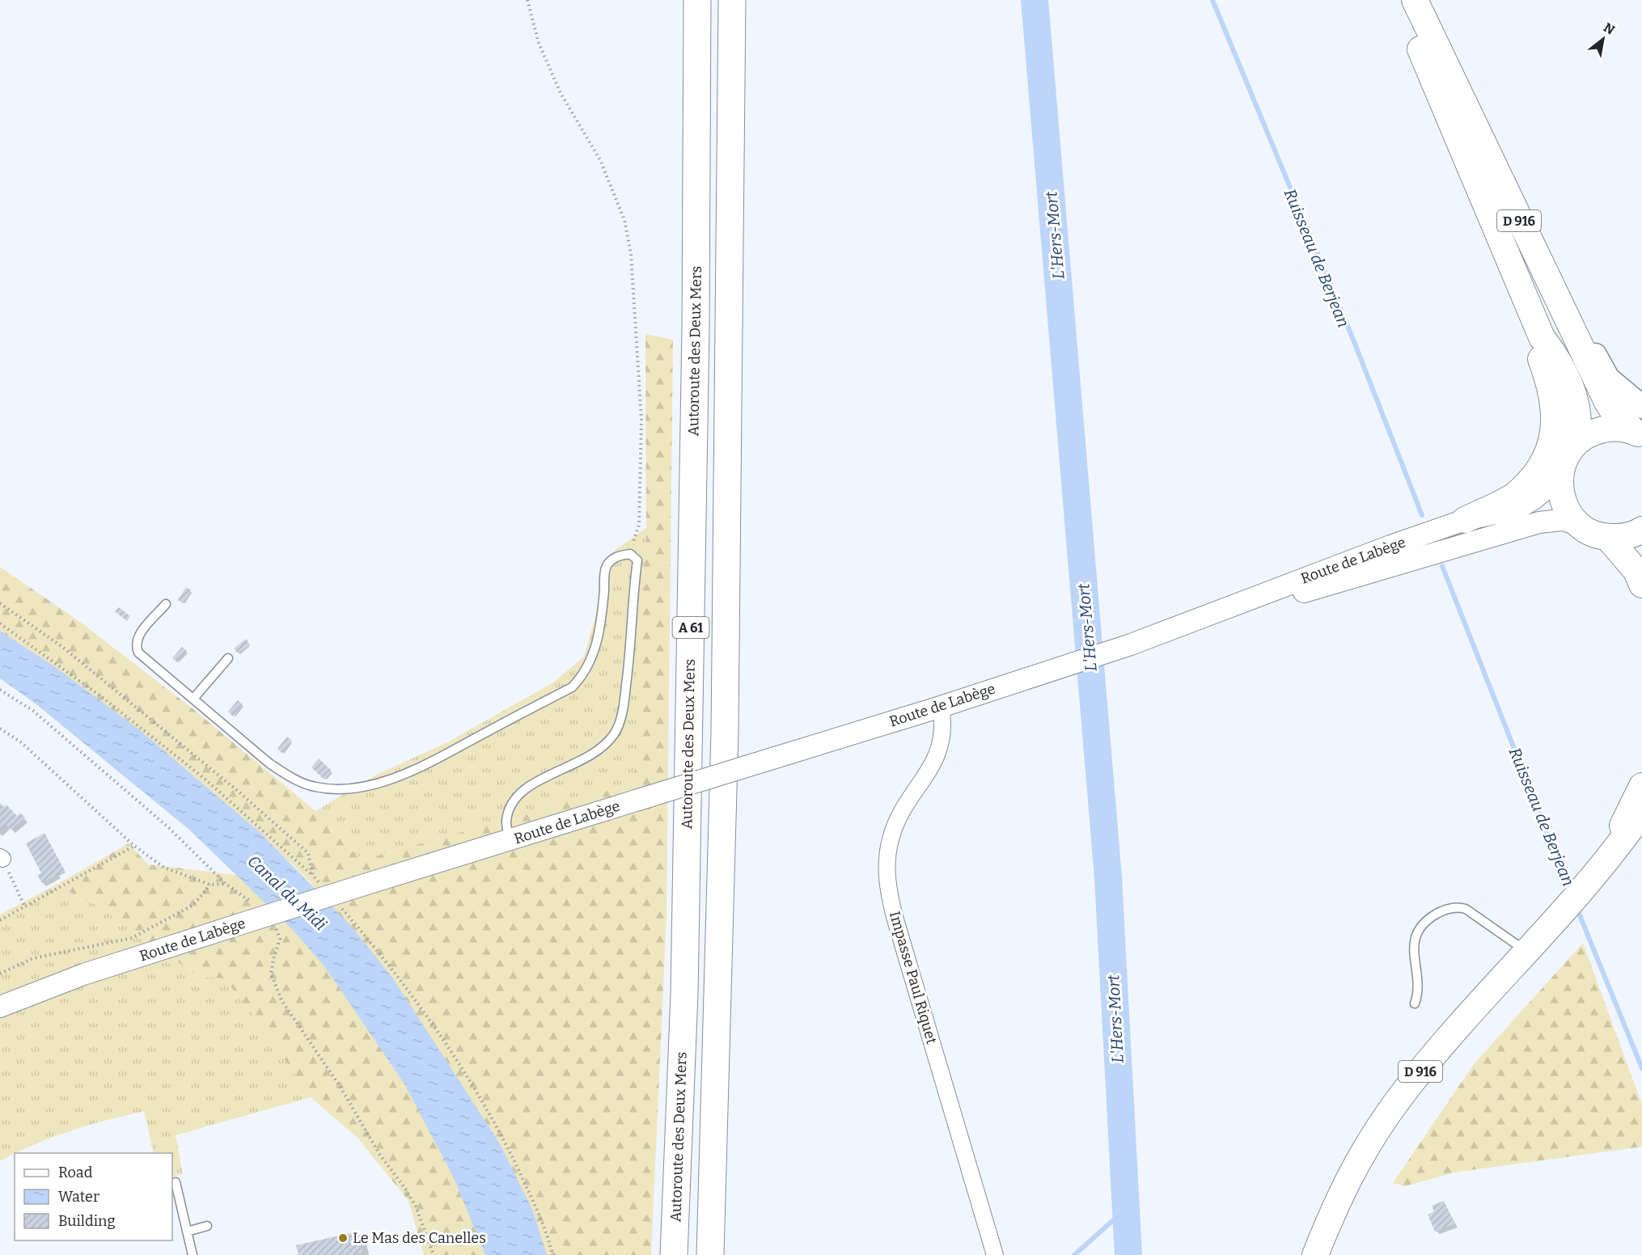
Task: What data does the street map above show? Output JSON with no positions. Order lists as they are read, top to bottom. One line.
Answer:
{"streets":{"highway":["Autoroute des Deux Mers","A 61"],"main road":["D 916"],"street":["Route de Labège","Impasse Paul Riquet"]},"crossings":[["Route de Labège","Impasse Paul Riquet"]],"water":["L'Hers-Mort","Ruisseau de Berjean","Canal du Midi"],"places":["Le Mas des Canelles"],"legend":["Road","Water","Building"],"north":"top right"}
